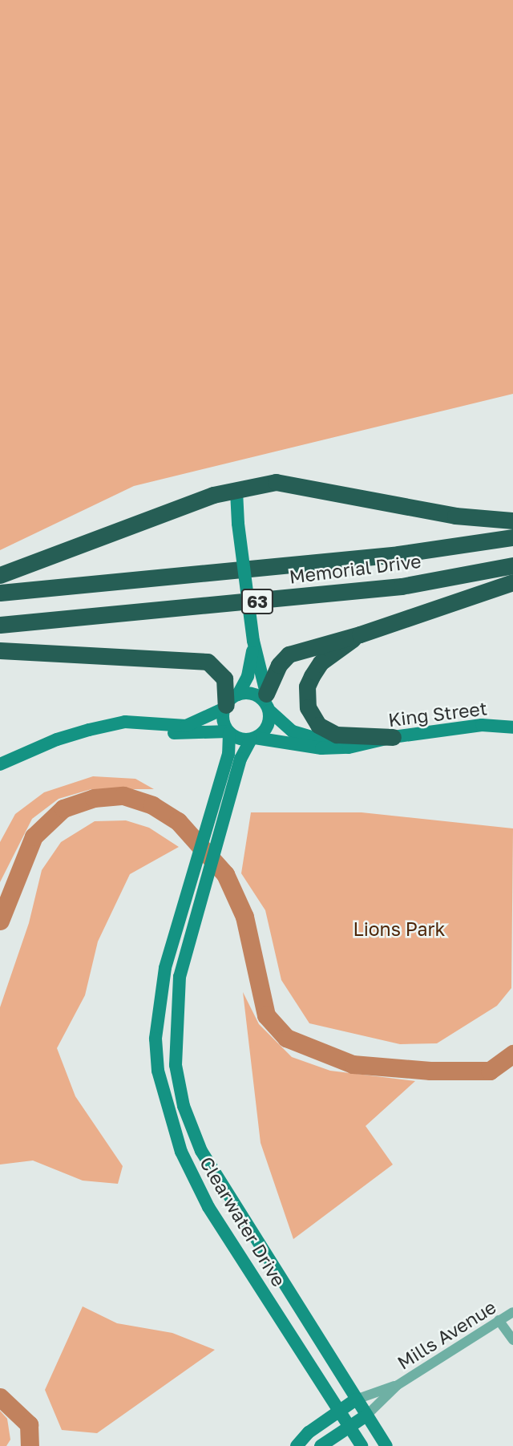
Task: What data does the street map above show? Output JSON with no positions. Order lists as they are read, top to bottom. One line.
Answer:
{"streets":{"highway":["Memorial Drive","63"],"main road":["King Street","Clearwater Drive"],"street":["Mills Avenue"]},"crossings":[["King Street","Clearwater Drive"],["Clearwater Drive","Mills Avenue"]],"parks":["Lions Park"]}
